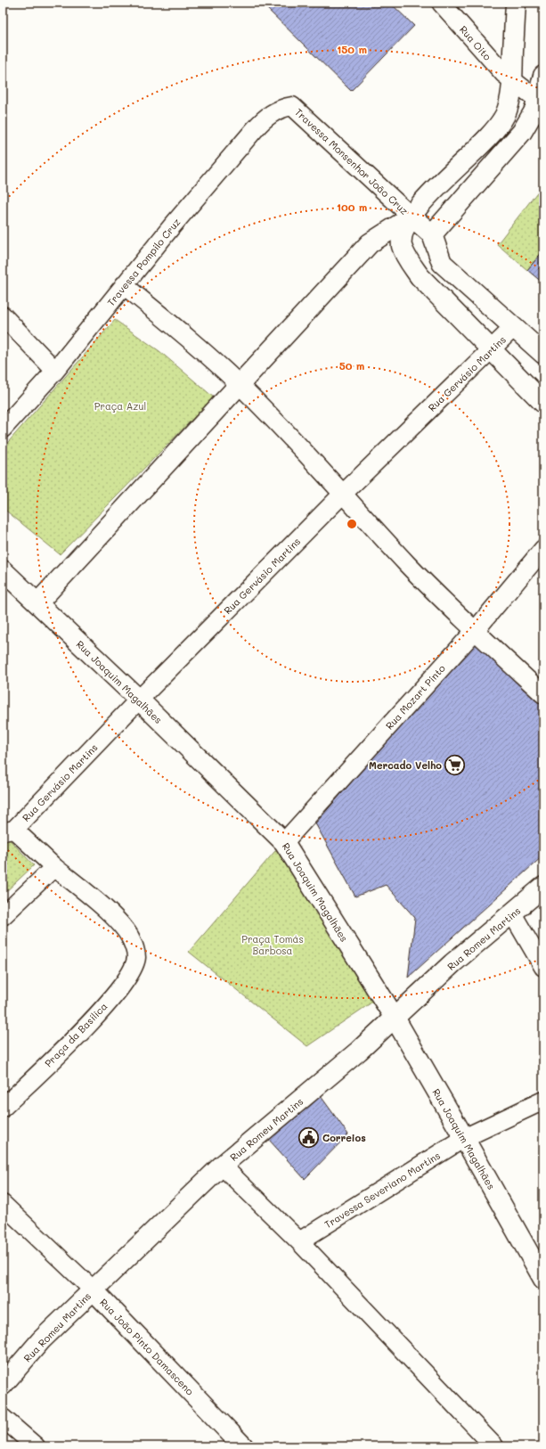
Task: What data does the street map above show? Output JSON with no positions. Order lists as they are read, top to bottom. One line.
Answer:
{"streets":{"street":["Rua Oito","Travessa Monsenhor João Cruz","Travessa Pompilo Cruz","Rua Gervásio Martins","Rua Joaquim Magalhães","Rua Mozart Pinto","Rua Romeu Martins","Praça da Basílica","Travessa Severiano Martins","Rua João Pinto Damasceno"]},"crossings":[["Travessa Monsenhor João Cruz","Travessa Pompilo Cruz"],["Rua Gervásio Martins","Rua Joaquim Magalhães"],["Rua Gervásio Martins","Praça da Basílica"],["Rua Joaquim Magalhães","Rua Mozart Pinto"],["Rua Joaquim Magalhães","Rua Romeu Martins"],["Rua Joaquim Magalhães","Travessa Severiano Martins"],["Rua Romeu Martins","Rua João Pinto Damasceno"]],"parks":["Praça Azul","Praça Tomás Barbosa"],"places":{"supermarket":["Mercado Velho"],"public building":["Correios"]},"rings":["150 m","100 m","50 m"]}
